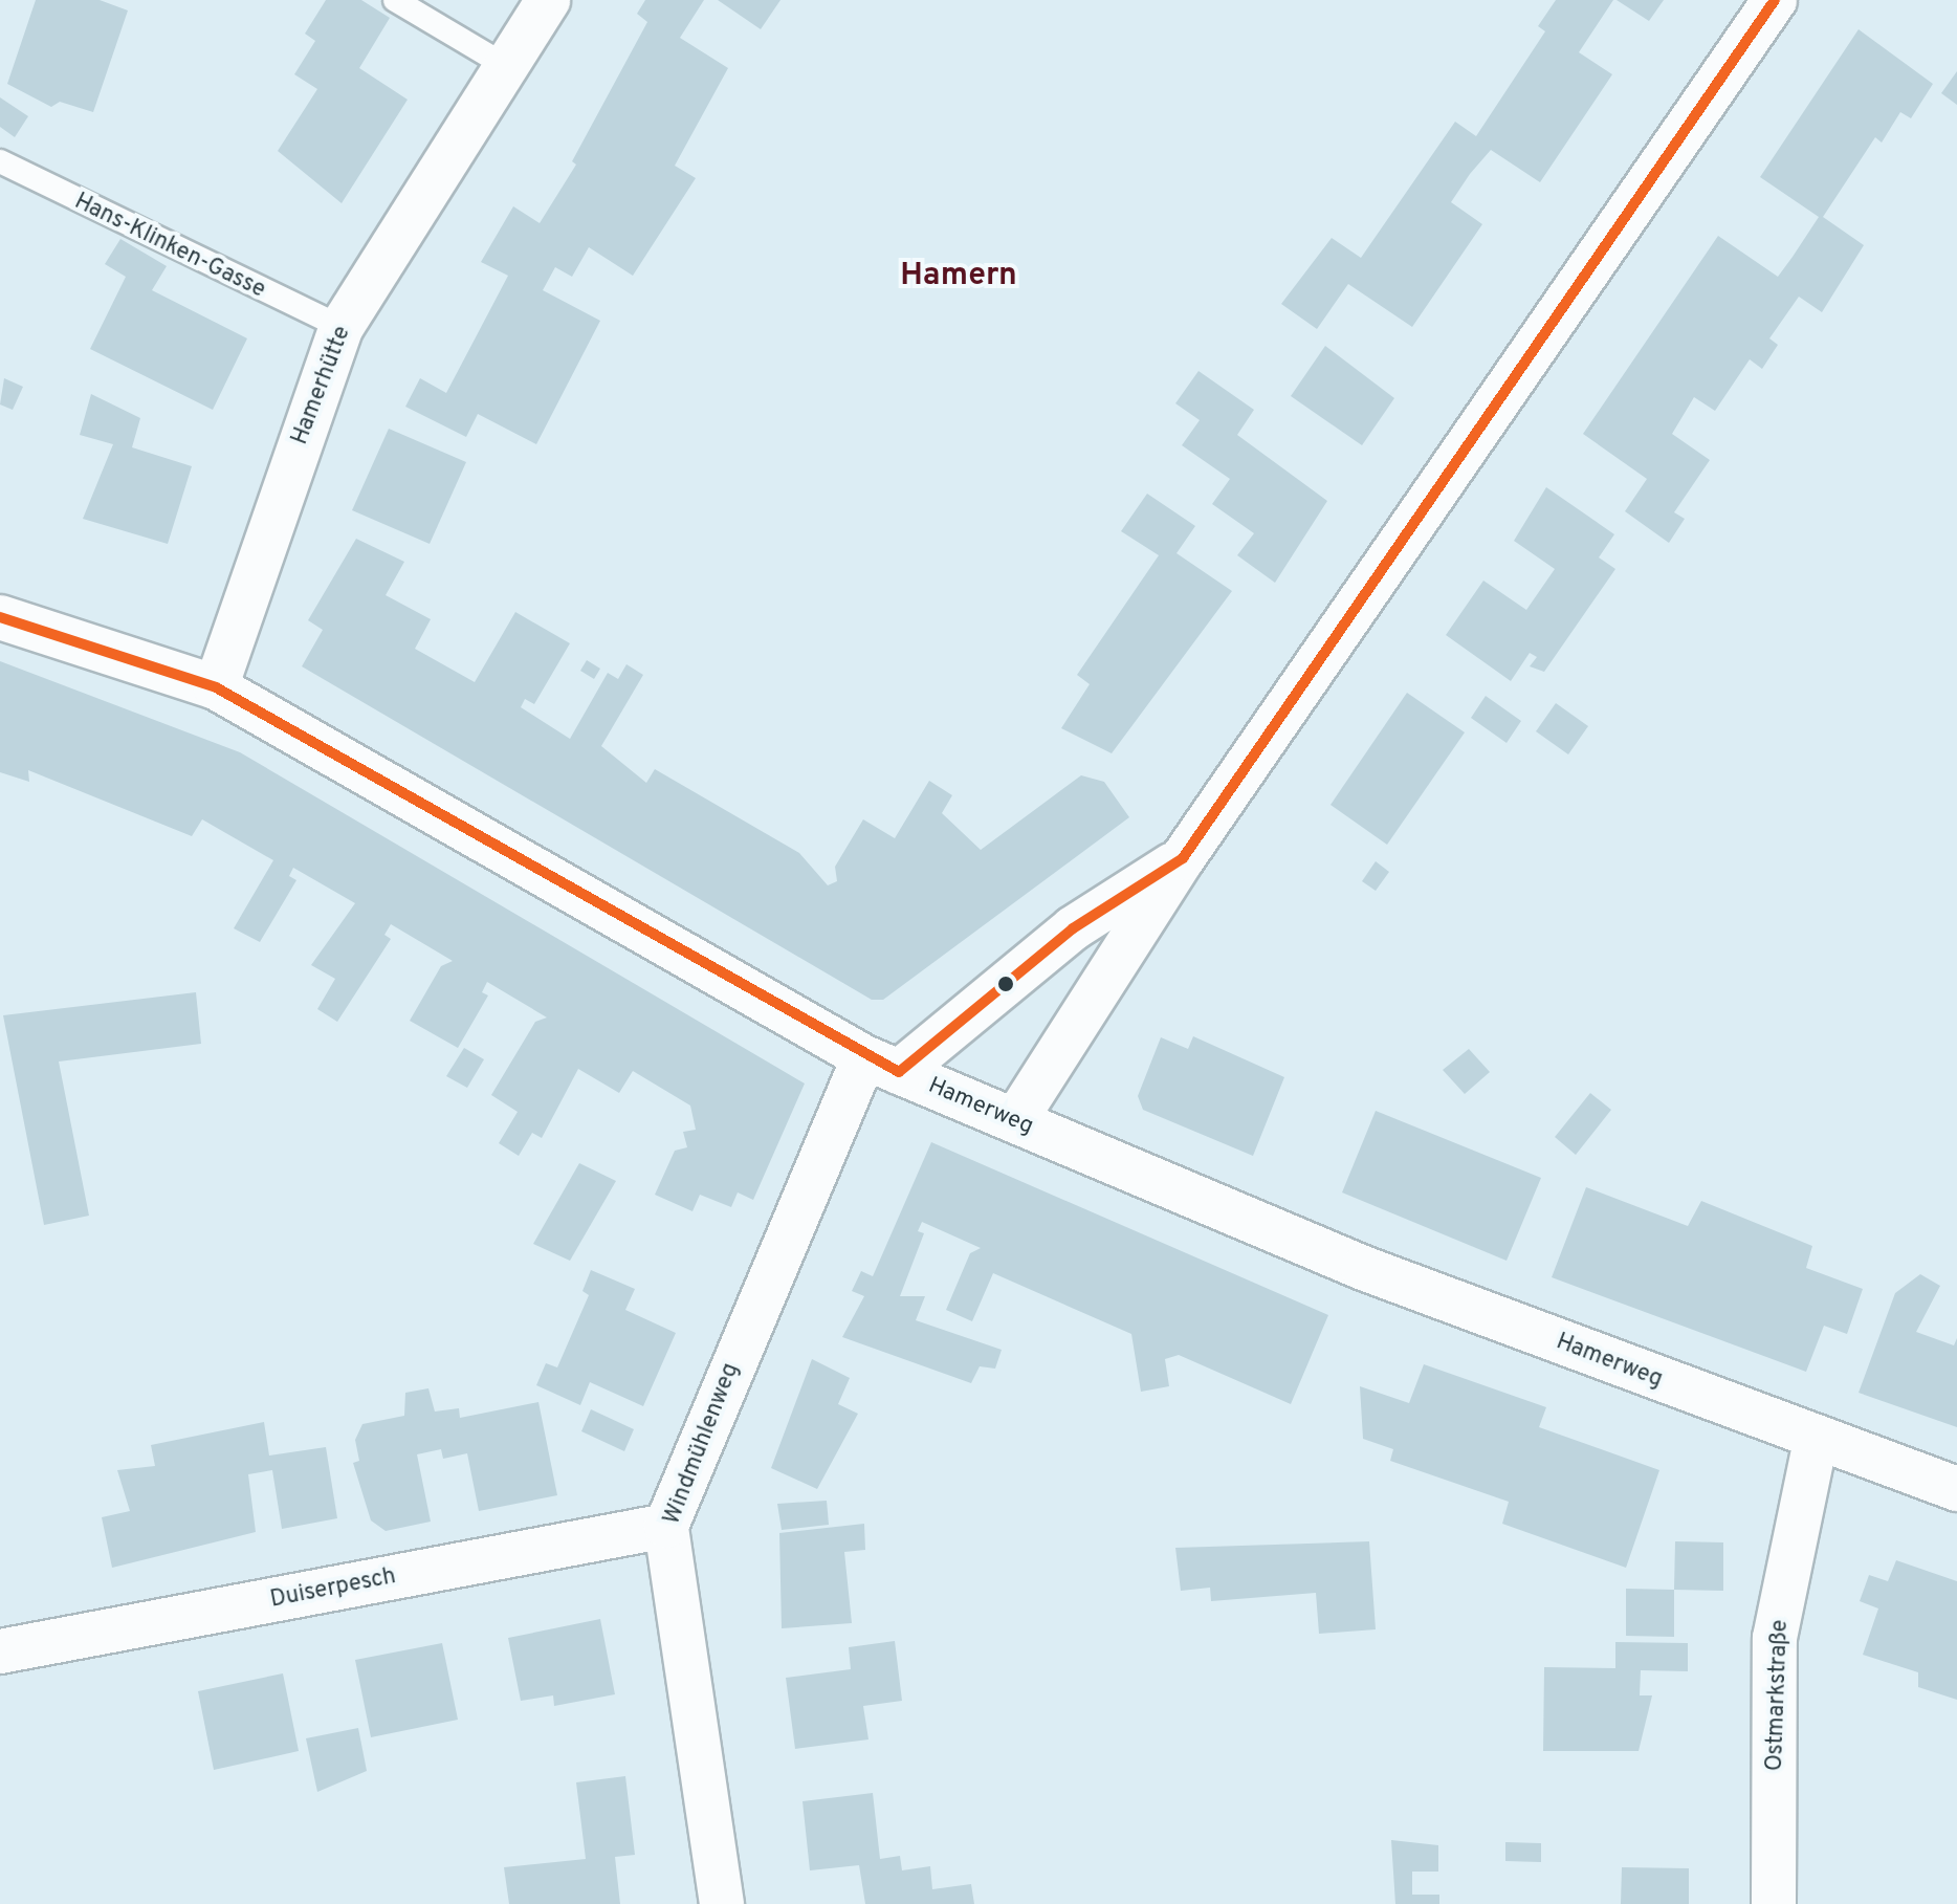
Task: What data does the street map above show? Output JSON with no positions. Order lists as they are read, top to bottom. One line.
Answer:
{"streets":{"street":["Hamerhütte","Hamerweg","Windmühlenweg","Duiserpesch","Ostmarkstraße"],"lane":["Hans-Klinken-Gasse"]},"crossings":[["Hans-Klinken-Gasse","Hamerhütte"],["Hamerhütte","Hamerweg"],["Hamerweg","Windmühlenweg"],["Hamerweg","Ostmarkstraße"],["Windmühlenweg","Duiserpesch"]],"districts":["Hamern"]}
